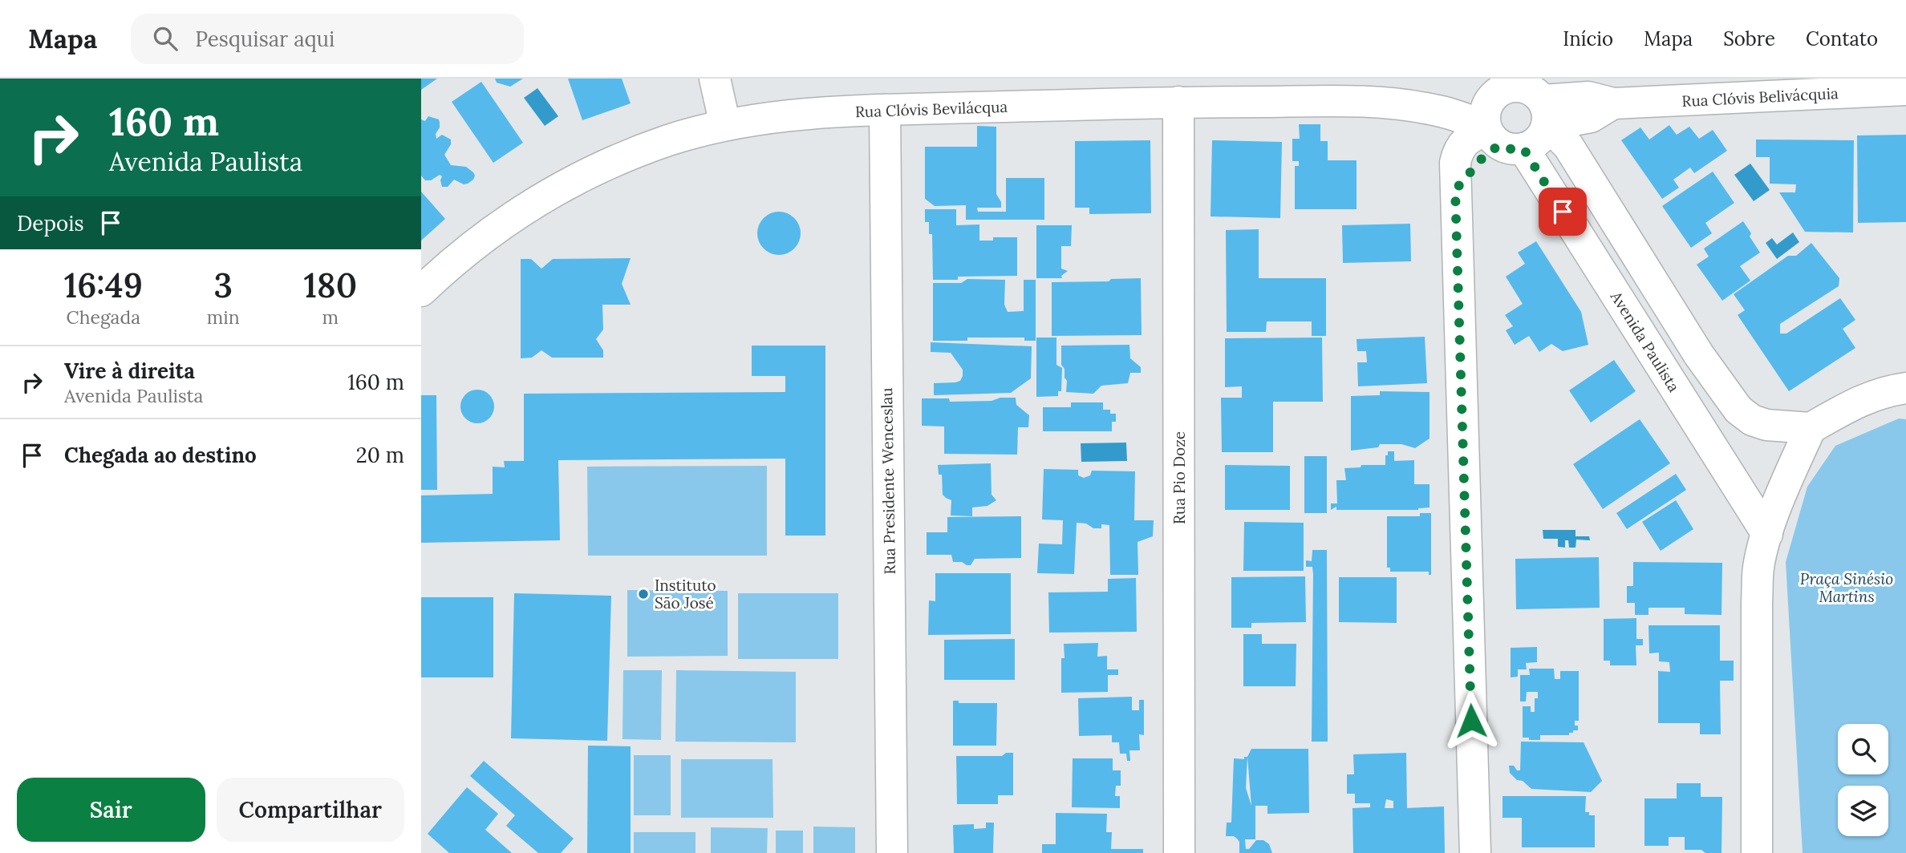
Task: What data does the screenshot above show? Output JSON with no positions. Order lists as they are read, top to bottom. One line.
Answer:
{"streets":{"street":["Rua Clóvis Belivácquia","Rua Clóvis Bevilácqua","Avenida Paulista","Rua Pio Doze","Rua Presidente Wenceslau"]},"crossings":[["Rua Clóvis Belivácquia","Rua Clóvis Bevilácqua"],["Rua Clóvis Belivácquia","Avenida Paulista"],["Rua Clóvis Bevilácqua","Avenida Paulista"],["Rua Clóvis Bevilácqua","Rua Pio Doze"],["Rua Clóvis Bevilácqua","Rua Presidente Wenceslau"]],"parks":["Praça Sinésio Martins"],"places":["Instituto São José"],"page":{"header":"Mapa","search":"Pesquisar aqui","nav":["Início","Mapa","Sobre","Contato"],"turn":["160 m","Avenida Paulista"],"then":"Depois","eta":["16:49","Chegada","3","min","180","m"],"list":[{"name":"Vire à direita","note":"Avenida Paulista","value":"160 m"},{"name":"Chegada ao destino","value":"20 m"}],"buttons":["Sair","Compartilhar"]}}
